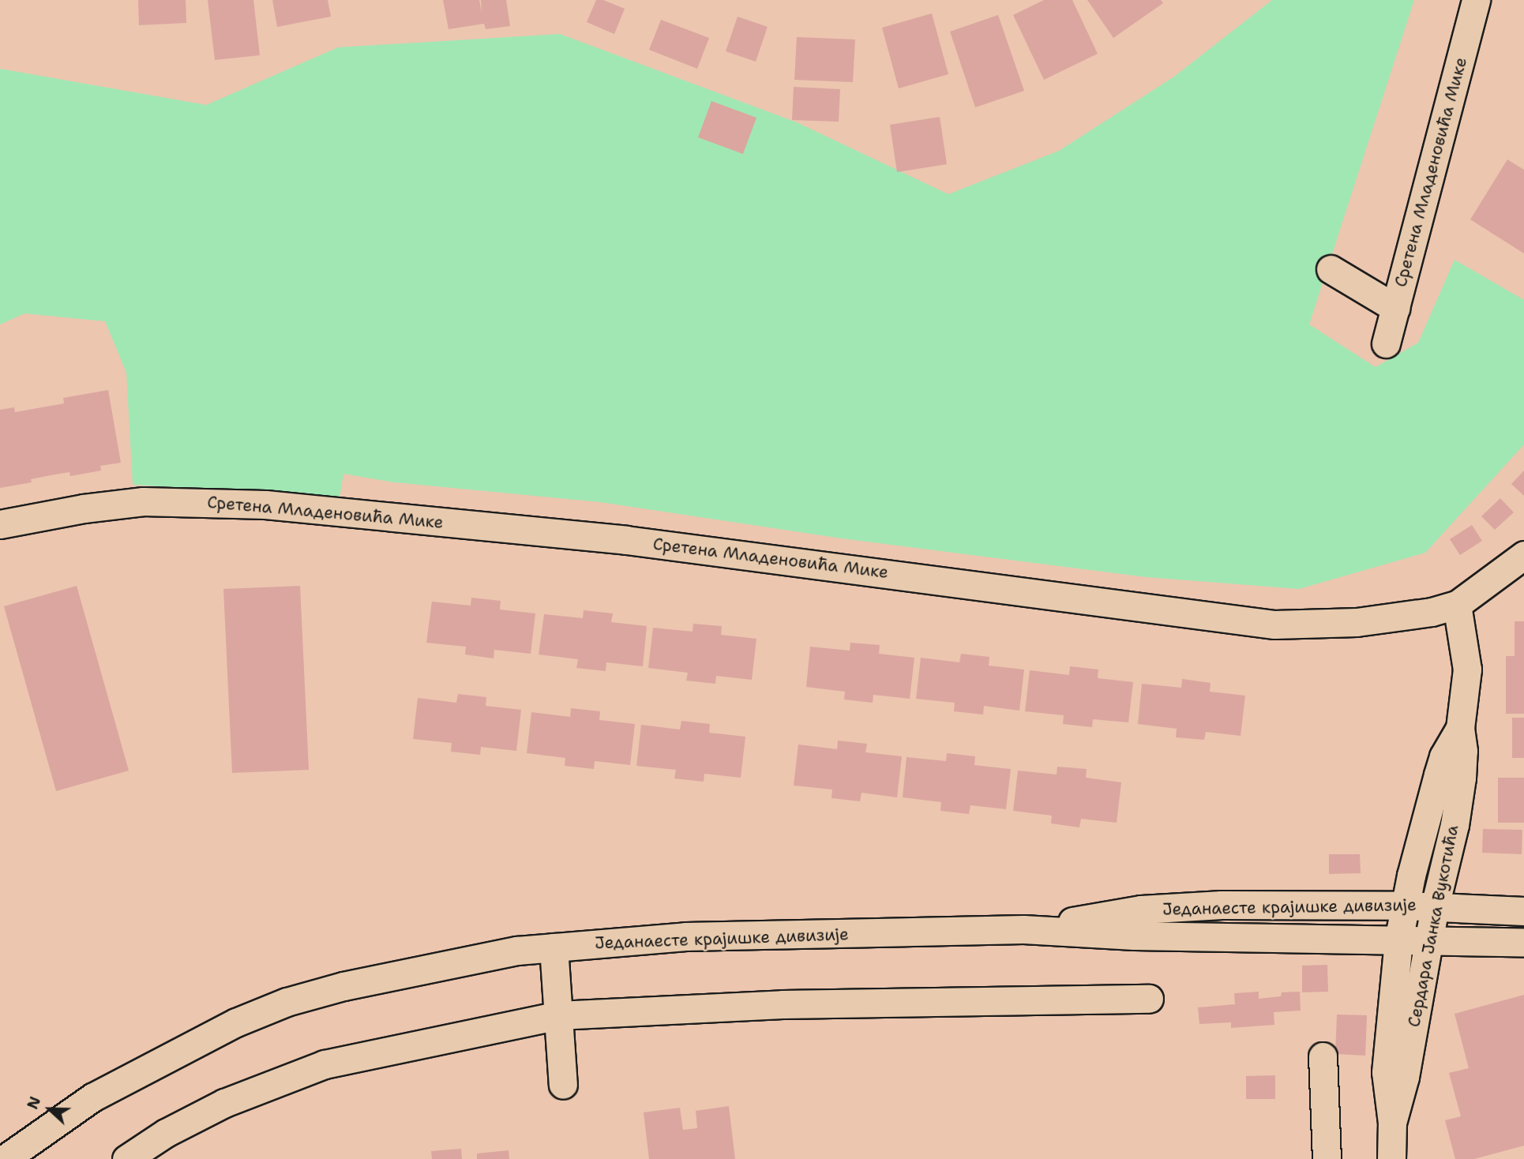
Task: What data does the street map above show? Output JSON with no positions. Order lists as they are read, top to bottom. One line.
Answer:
{"streets":{"street":["Сретена Младеновића Мике","Једанаесте крајишке дивизије","Сердара Јанка Вукотића"]},"crossings":[["Сретена Младеновића Мике","Сердара Јанка Вукотића"],["Једанаесте крајишке дивизије","Сердара Јанка Вукотића"]],"north":"left"}
